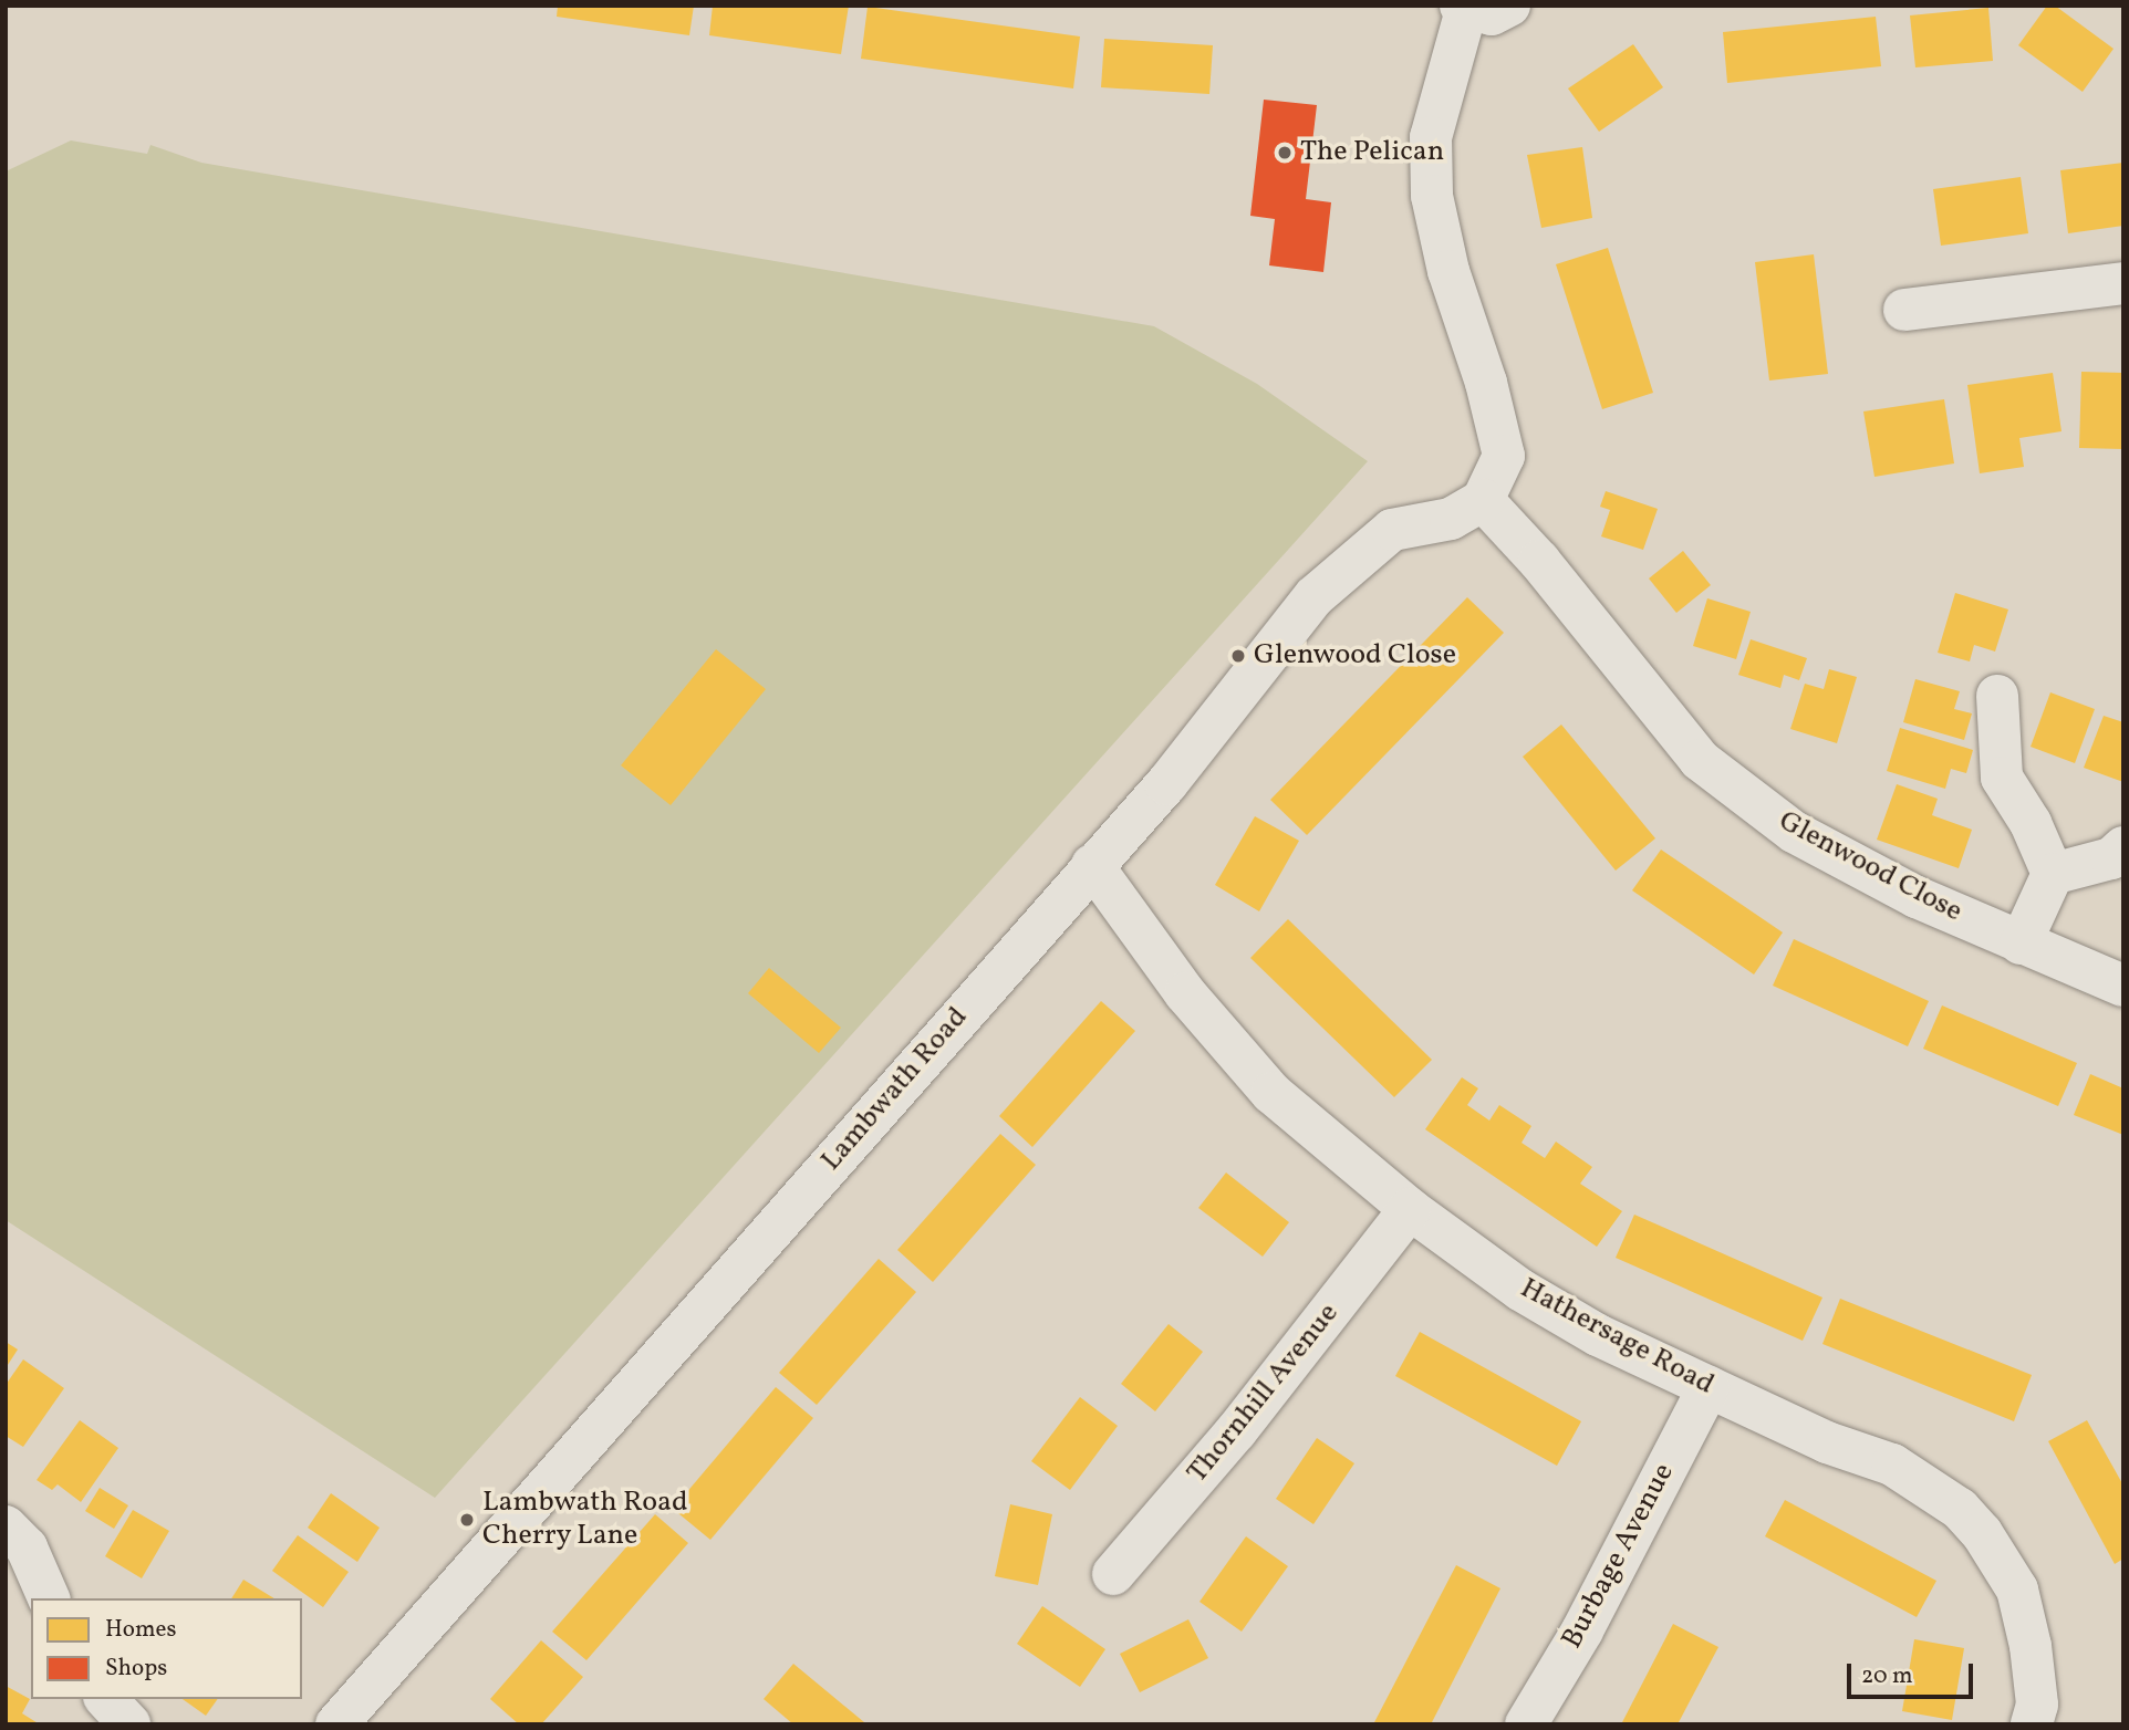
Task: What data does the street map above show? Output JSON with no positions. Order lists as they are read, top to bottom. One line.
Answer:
{"streets":{"street":["Glenwood Close","Lambwath Road","Hathersage Road","Thornhill Avenue","Burbage Avenue"]},"crossings":[["Glenwood Close","Lambwath Road"],["Lambwath Road","Hathersage Road"],["Hathersage Road","Thornhill Avenue"],["Hathersage Road","Burbage Avenue"]],"places":["The Pelican","Glenwood Close","Lambwath Road Cherry Lane"],"legend":["Homes","Shops"],"scale_bar":"20 m"}
